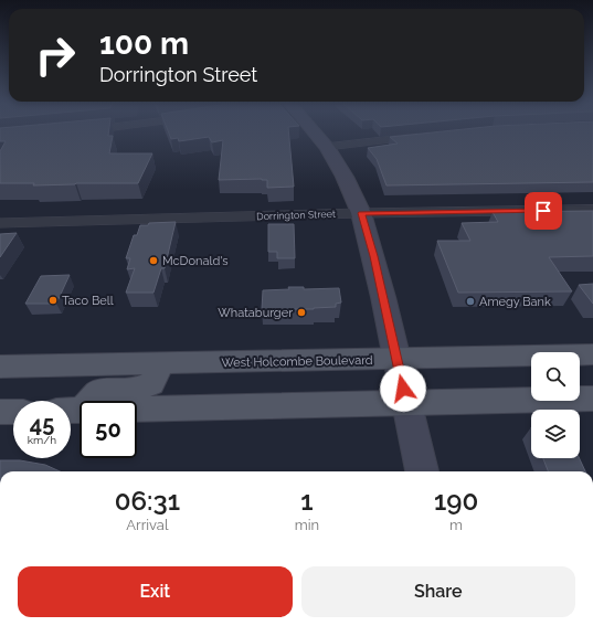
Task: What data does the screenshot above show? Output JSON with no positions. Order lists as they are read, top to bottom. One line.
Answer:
{"streets":{"main road":["West Holcombe Boulevard"],"street":["Dorrington Street"]},"places":["McDonald's","Taco Bell","Amegy Bank","Whataburger"],"page":{"turn":["100 m","Dorrington Street"],"speed":"45 km/h","limit":"50","eta":["06:31","Arrival","1","min","190","m"],"buttons":["Exit","Share"]}}
